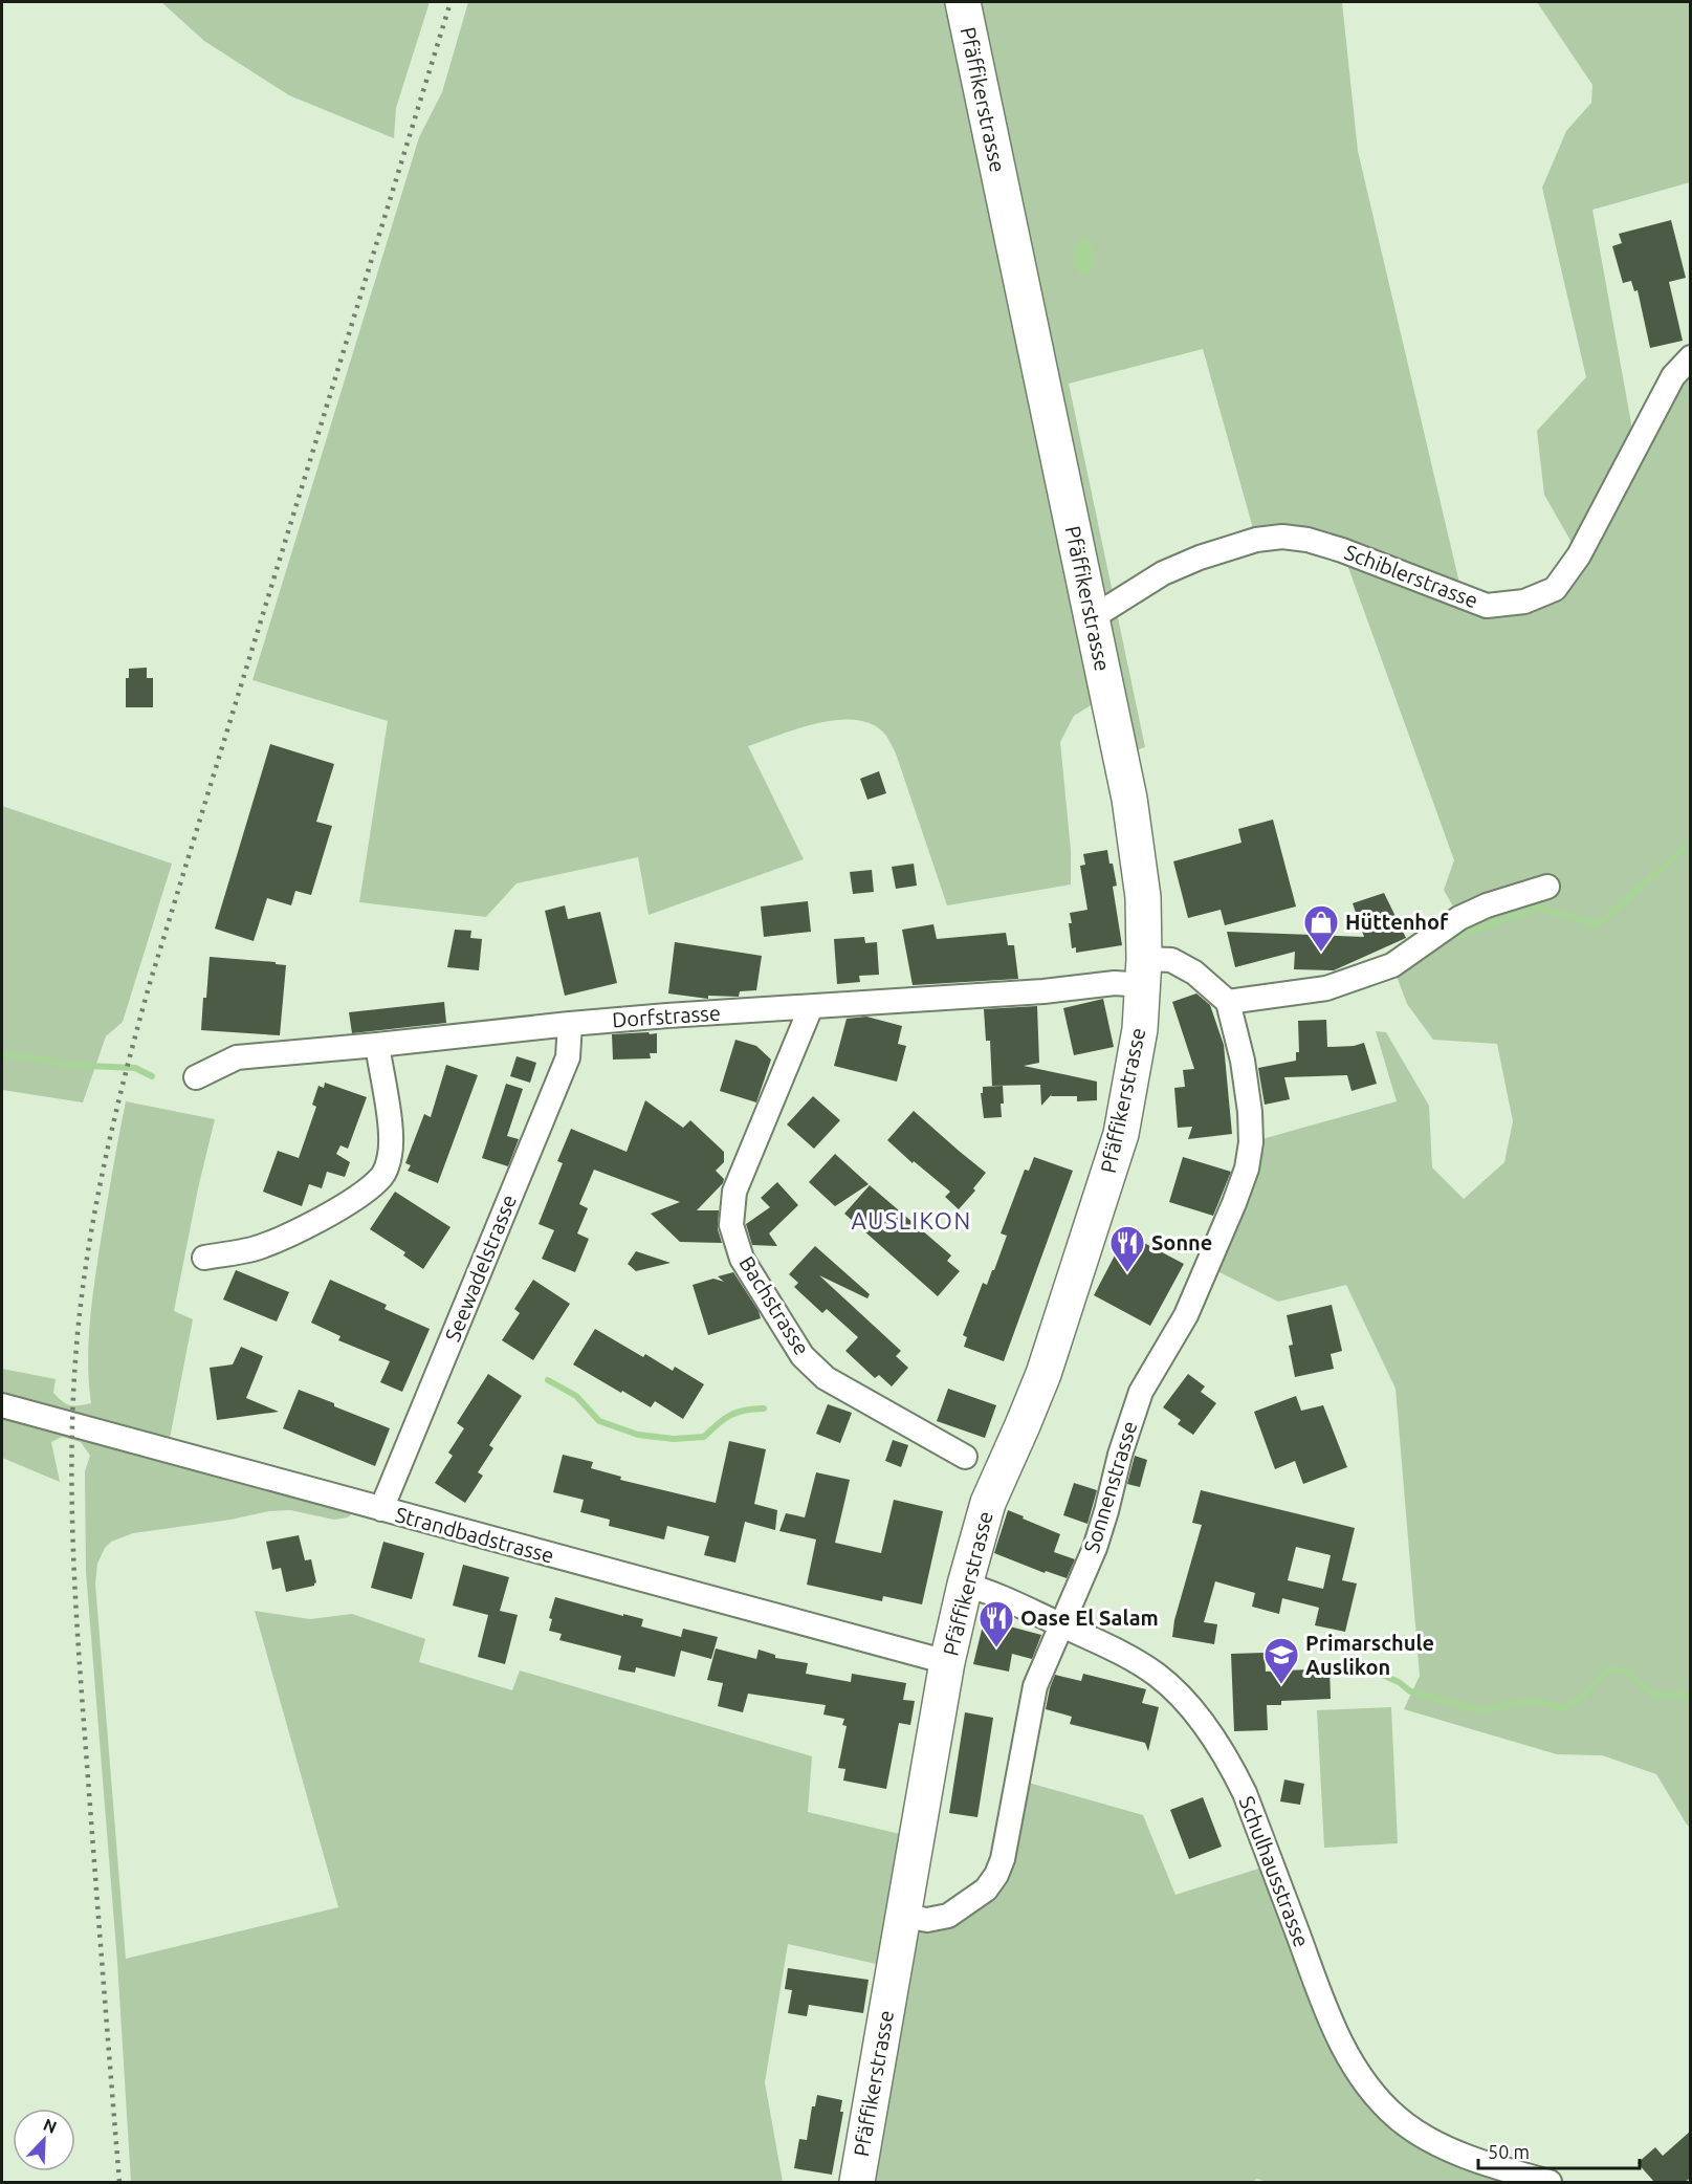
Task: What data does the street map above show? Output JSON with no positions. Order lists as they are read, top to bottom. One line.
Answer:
{"streets":{"main road":["Pfäffikerstrasse"],"street":["Schiblerstrasse","Dorfstrasse","Seewadelstrasse","Bachstrasse","Sonnenstrasse","Strandbadstrasse","Schulhausstrasse"]},"crossings":[["Pfäffikerstrasse","Schiblerstrasse"],["Pfäffikerstrasse","Dorfstrasse"],["Pfäffikerstrasse","Sonnenstrasse"],["Pfäffikerstrasse","Strandbadstrasse"],["Pfäffikerstrasse","Schulhausstrasse"],["Dorfstrasse","Seewadelstrasse"],["Dorfstrasse","Bachstrasse"],["Dorfstrasse","Sonnenstrasse"],["Seewadelstrasse","Strandbadstrasse"],["Sonnenstrasse","Schulhausstrasse"]],"districts":["AUSLIKON"],"places":{"shop":["Hüttenhof"],"restaurant":["Sonne","Oase El Salam"],"school or university":["Primarschule Auslikon"]},"scale_bar":"50 m","north":"top right"}
